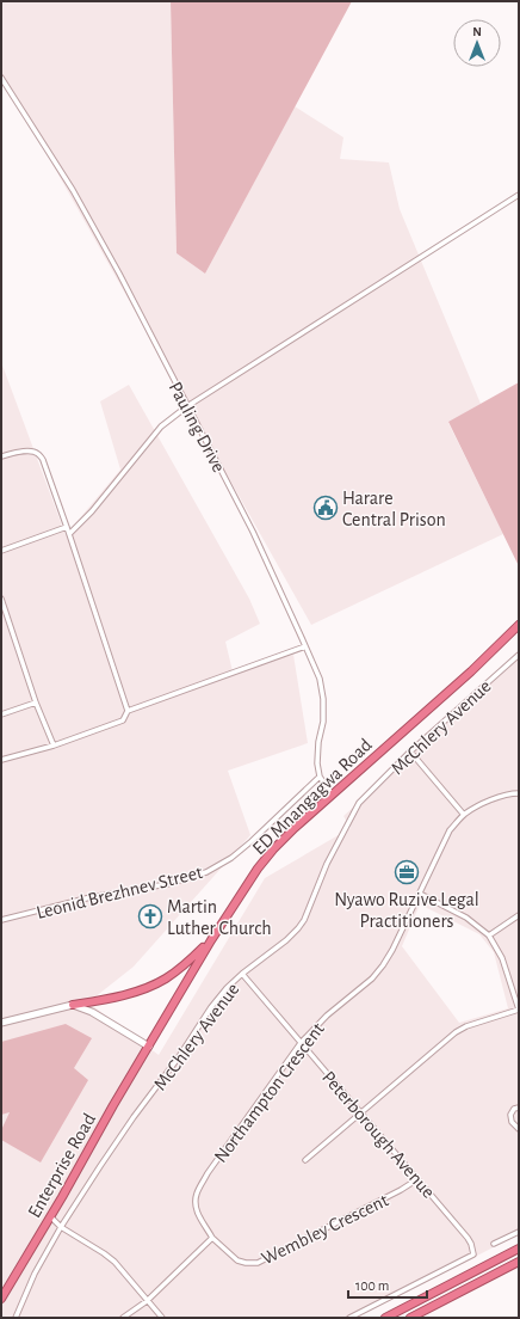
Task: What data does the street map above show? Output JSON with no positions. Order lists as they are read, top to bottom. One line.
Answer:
{"streets":{"highway":["ED Mnangagwa Road","Enterprise Road"],"street":["Pauling Drive","McChlery Avenue","Leonid Brezhnev Street","Northampton Crescent","Peterborough Avenue","Wembley Crescent"]},"crossings":[["Pauling Drive","Leonid Brezhnev Street"],["McChlery Avenue","Peterborough Avenue"],["ED Mnangagwa Road","Enterprise Road"],["Northampton Crescent","Peterborough Avenue"],["Northampton Crescent","Wembley Crescent"],["Peterborough Avenue","Wembley Crescent"]],"places":{"public building":["Harare Central Prison"],"office":["Nyawo Ruzive Legal Practitioners"],"church":["Martin Luther Church"]},"scale_bar":"100 m","north":"top"}
